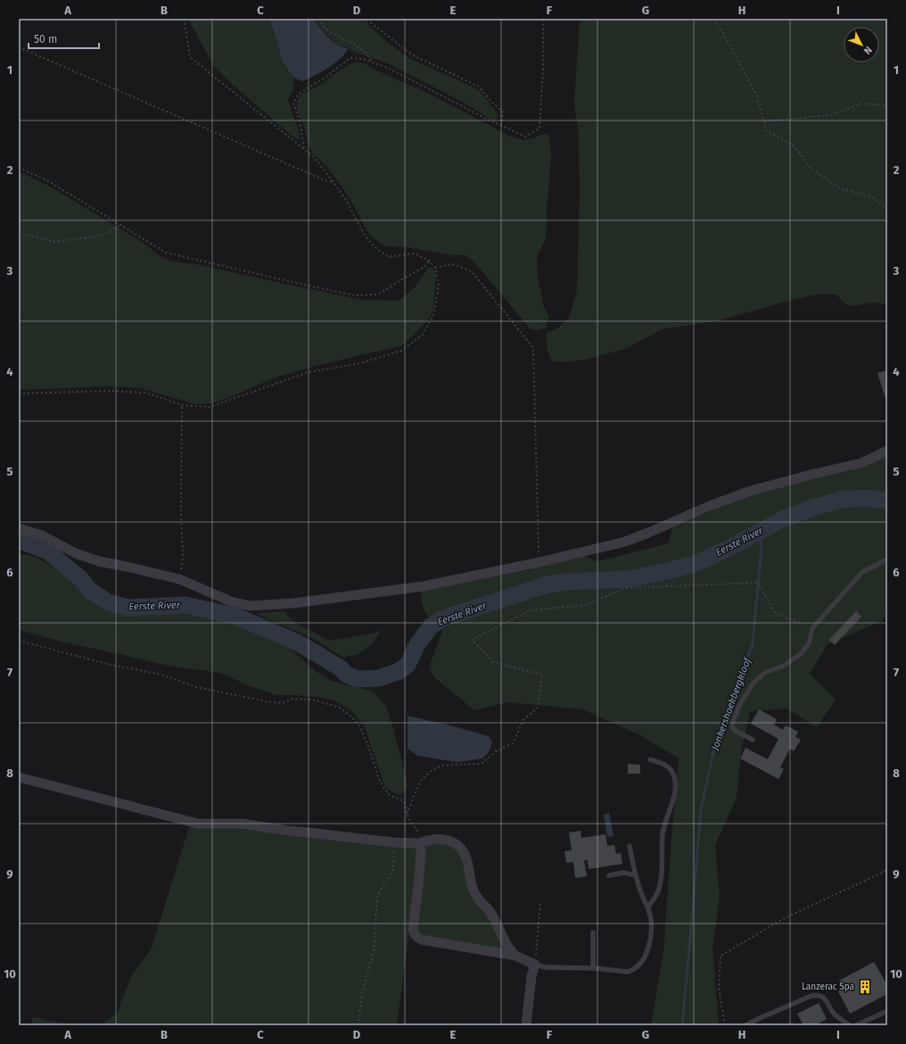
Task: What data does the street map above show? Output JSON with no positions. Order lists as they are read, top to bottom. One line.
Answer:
{"water":["Eerste River","Jonkershoekbergkloof"],"places":{"building":["Lanzerac Spa"]},"scale_bar":"50 m","north":"bottom right","grid":{"columns":["A","B","C","D","E","F","G","H","I"],"rows":["1","2","3","4","5","6","7","8","9","10"]}}
